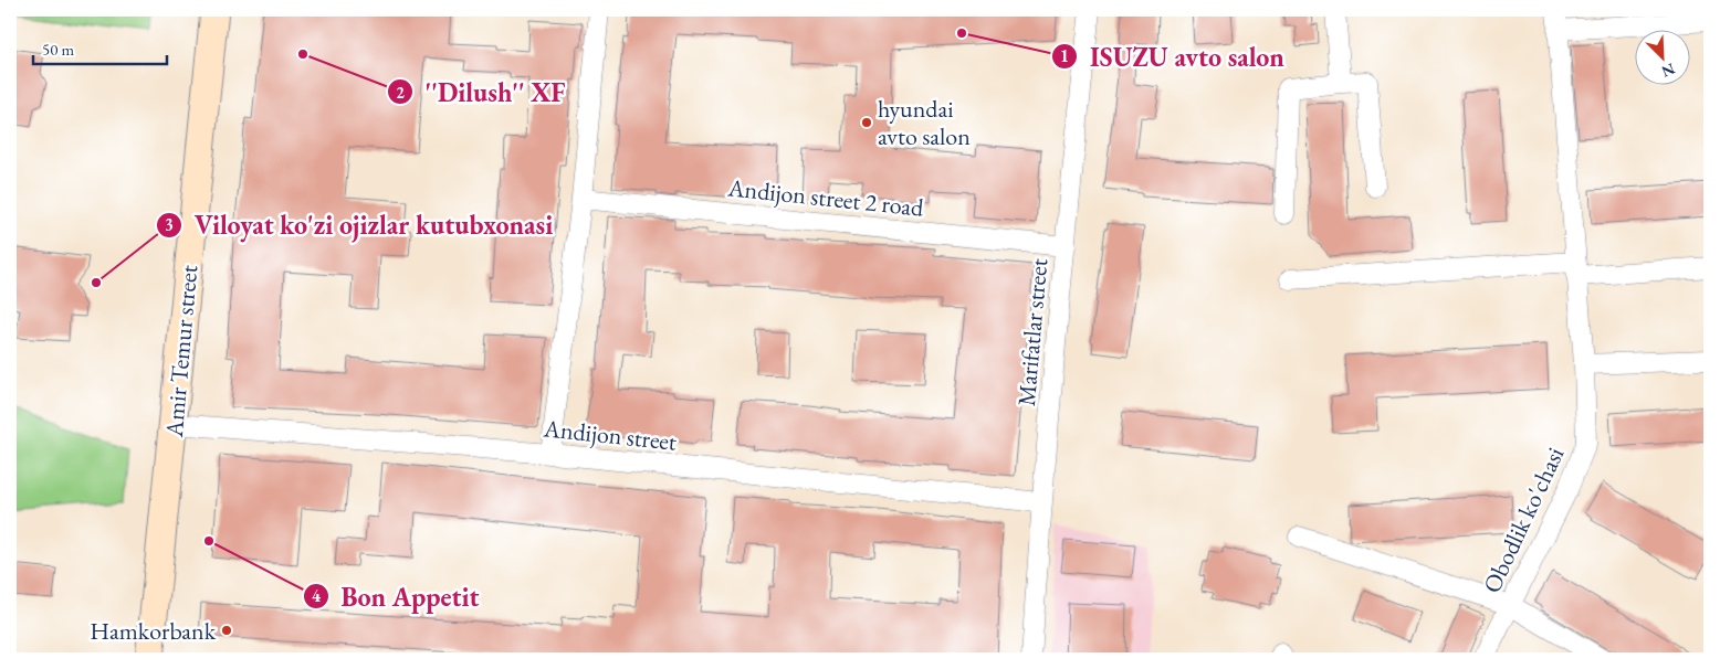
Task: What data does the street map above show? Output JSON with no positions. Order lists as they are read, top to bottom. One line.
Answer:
{"streets":{"main road":["Amir Temur street"],"street":["Andijon street 2 road","Marifatlar street","Andijon street","Obodlik ko'chasi"]},"crossings":[["Andijon street 2 road","Marifatlar street"],["Marifatlar street","Andijon street"],["Amir Temur street","Andijon street"]],"places":["ISUZU avto salon","''Dilush'' XF","hyundai avto salon","Viloyat ko'zi ojizlar kutubxonasi","Bon Appetit","Hamkorbank"],"scale_bar":"50 m","north":"bottom right"}
